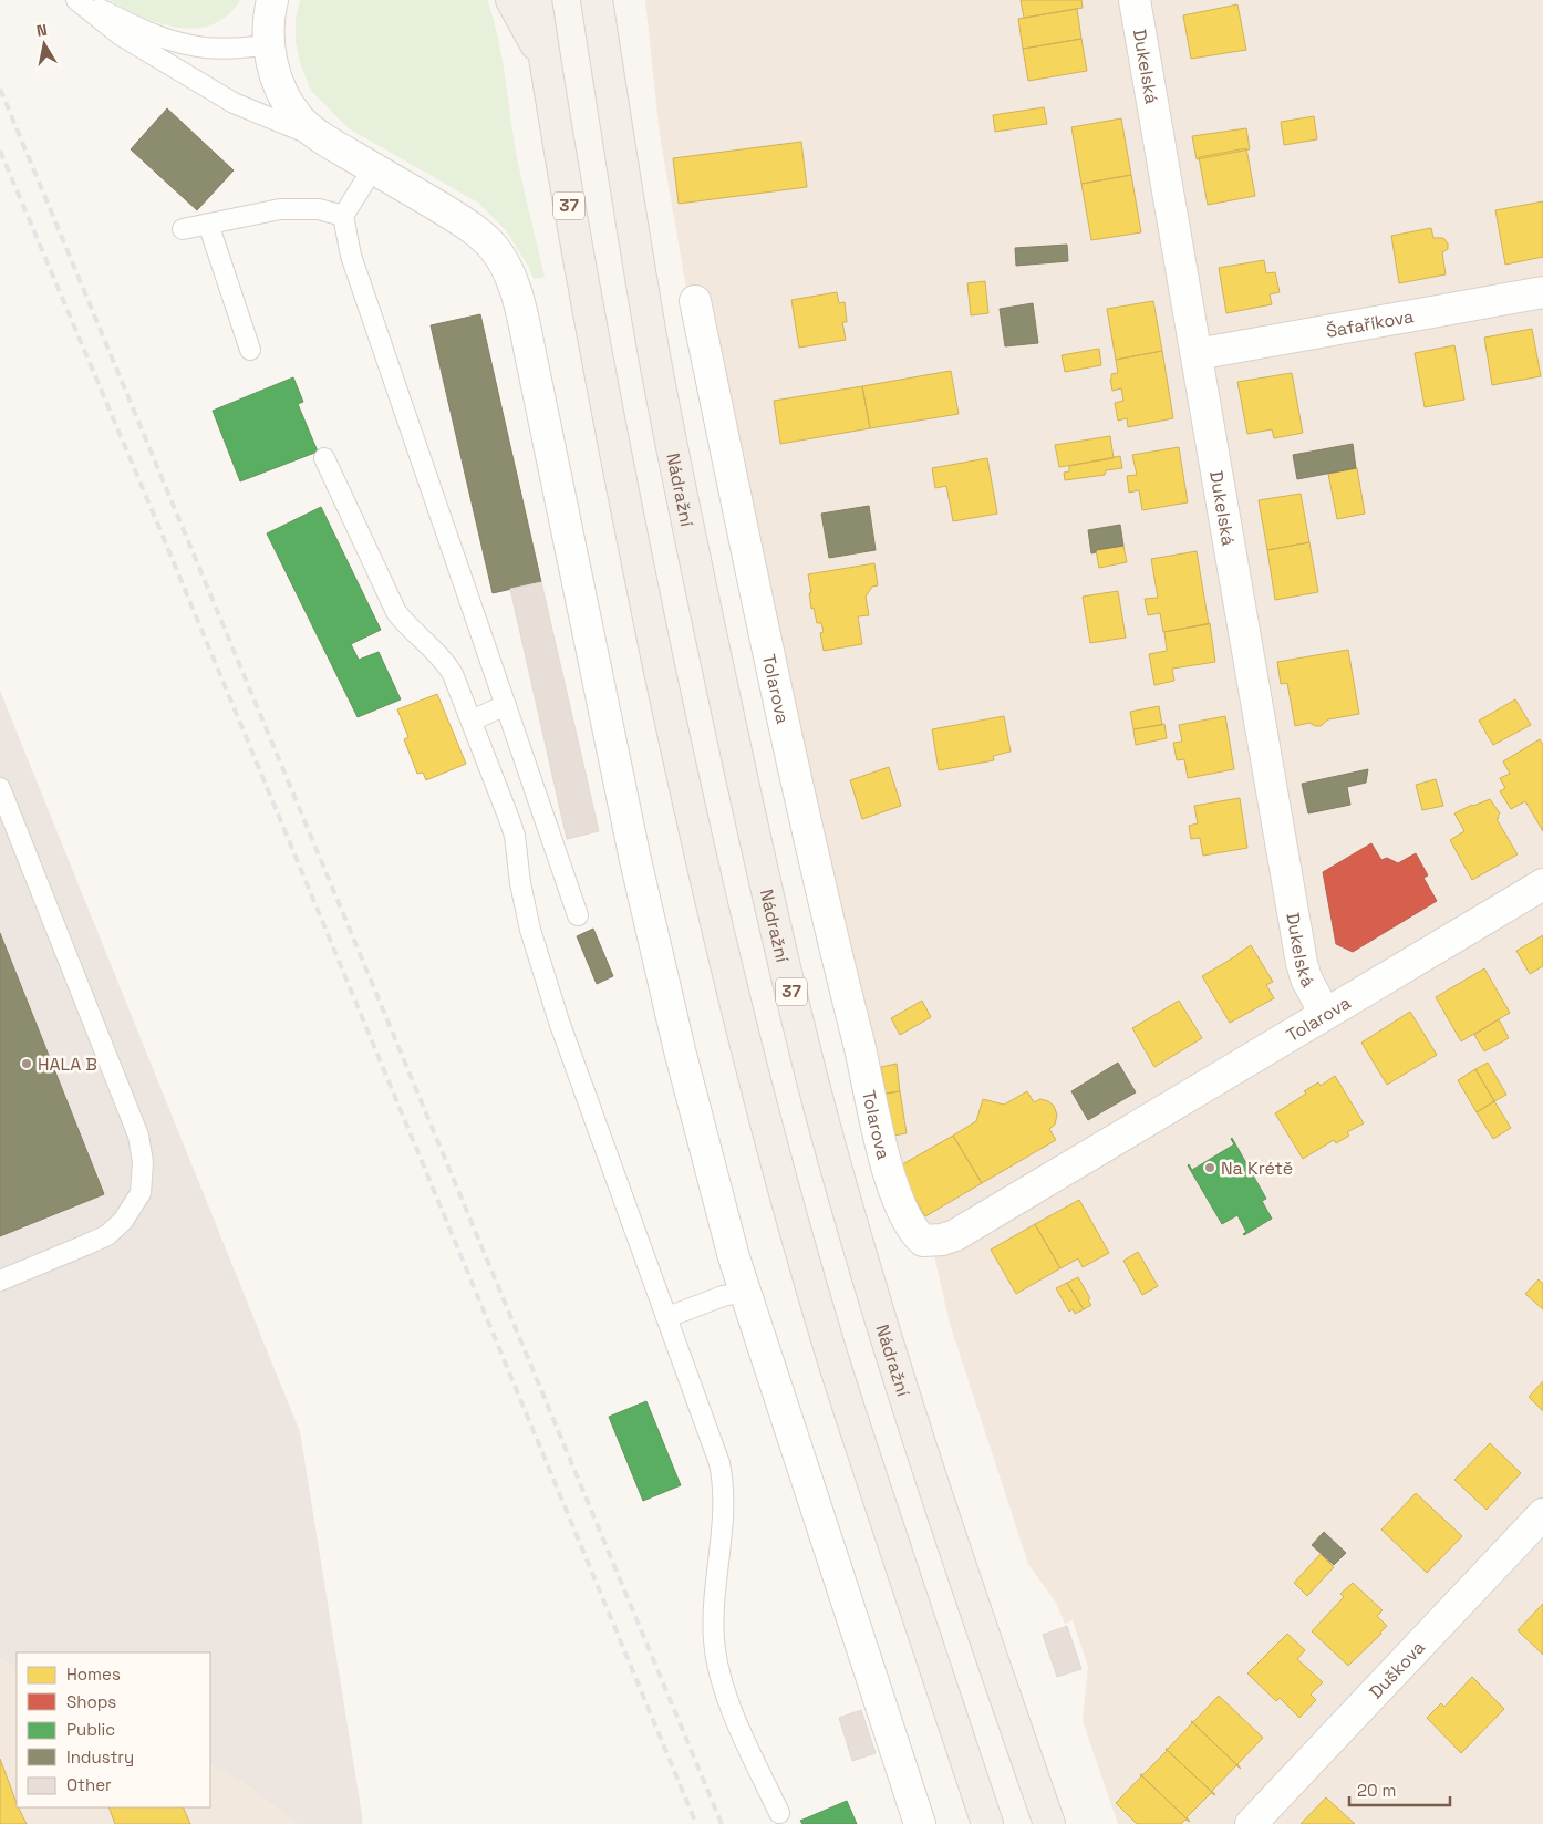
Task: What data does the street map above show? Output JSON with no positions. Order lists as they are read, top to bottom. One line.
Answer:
{"streets":{"main road":["37","Nádražní"],"street":["Dukelská","Šafaříkova","Tolarova","Duškova"]},"crossings":[["Dukelská","Šafaříkova"],["Dukelská","Tolarova"]],"places":["HALA B","Na Krétě"],"legend":["Homes","Shops","Public","Industry","Other"],"scale_bar":"20 m","north":"top"}
